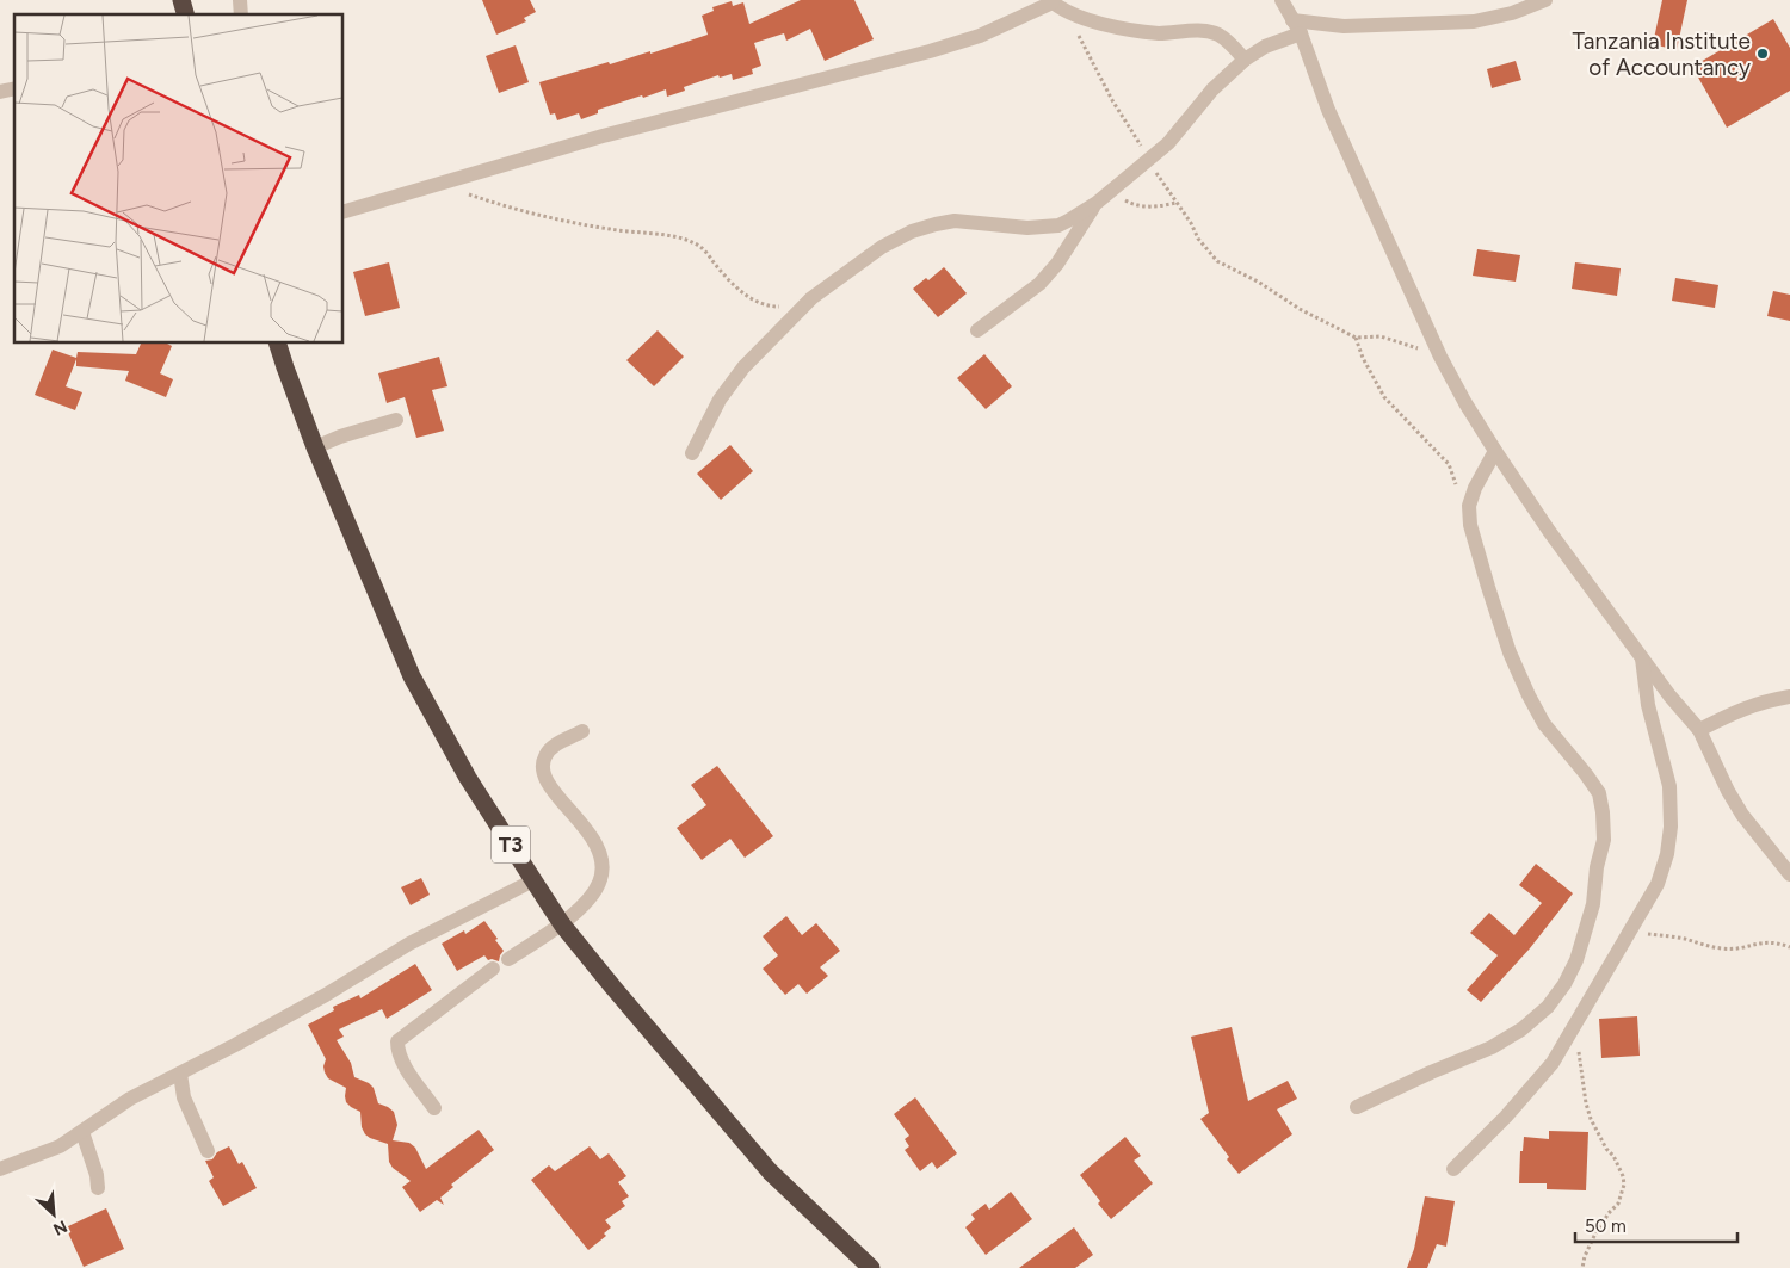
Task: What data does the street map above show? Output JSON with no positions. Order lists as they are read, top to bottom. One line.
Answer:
{"streets":{"highway":["T3"]},"places":["Tanzania Institute of Accountancy"],"scale_bar":"50 m","north":"bottom right"}
